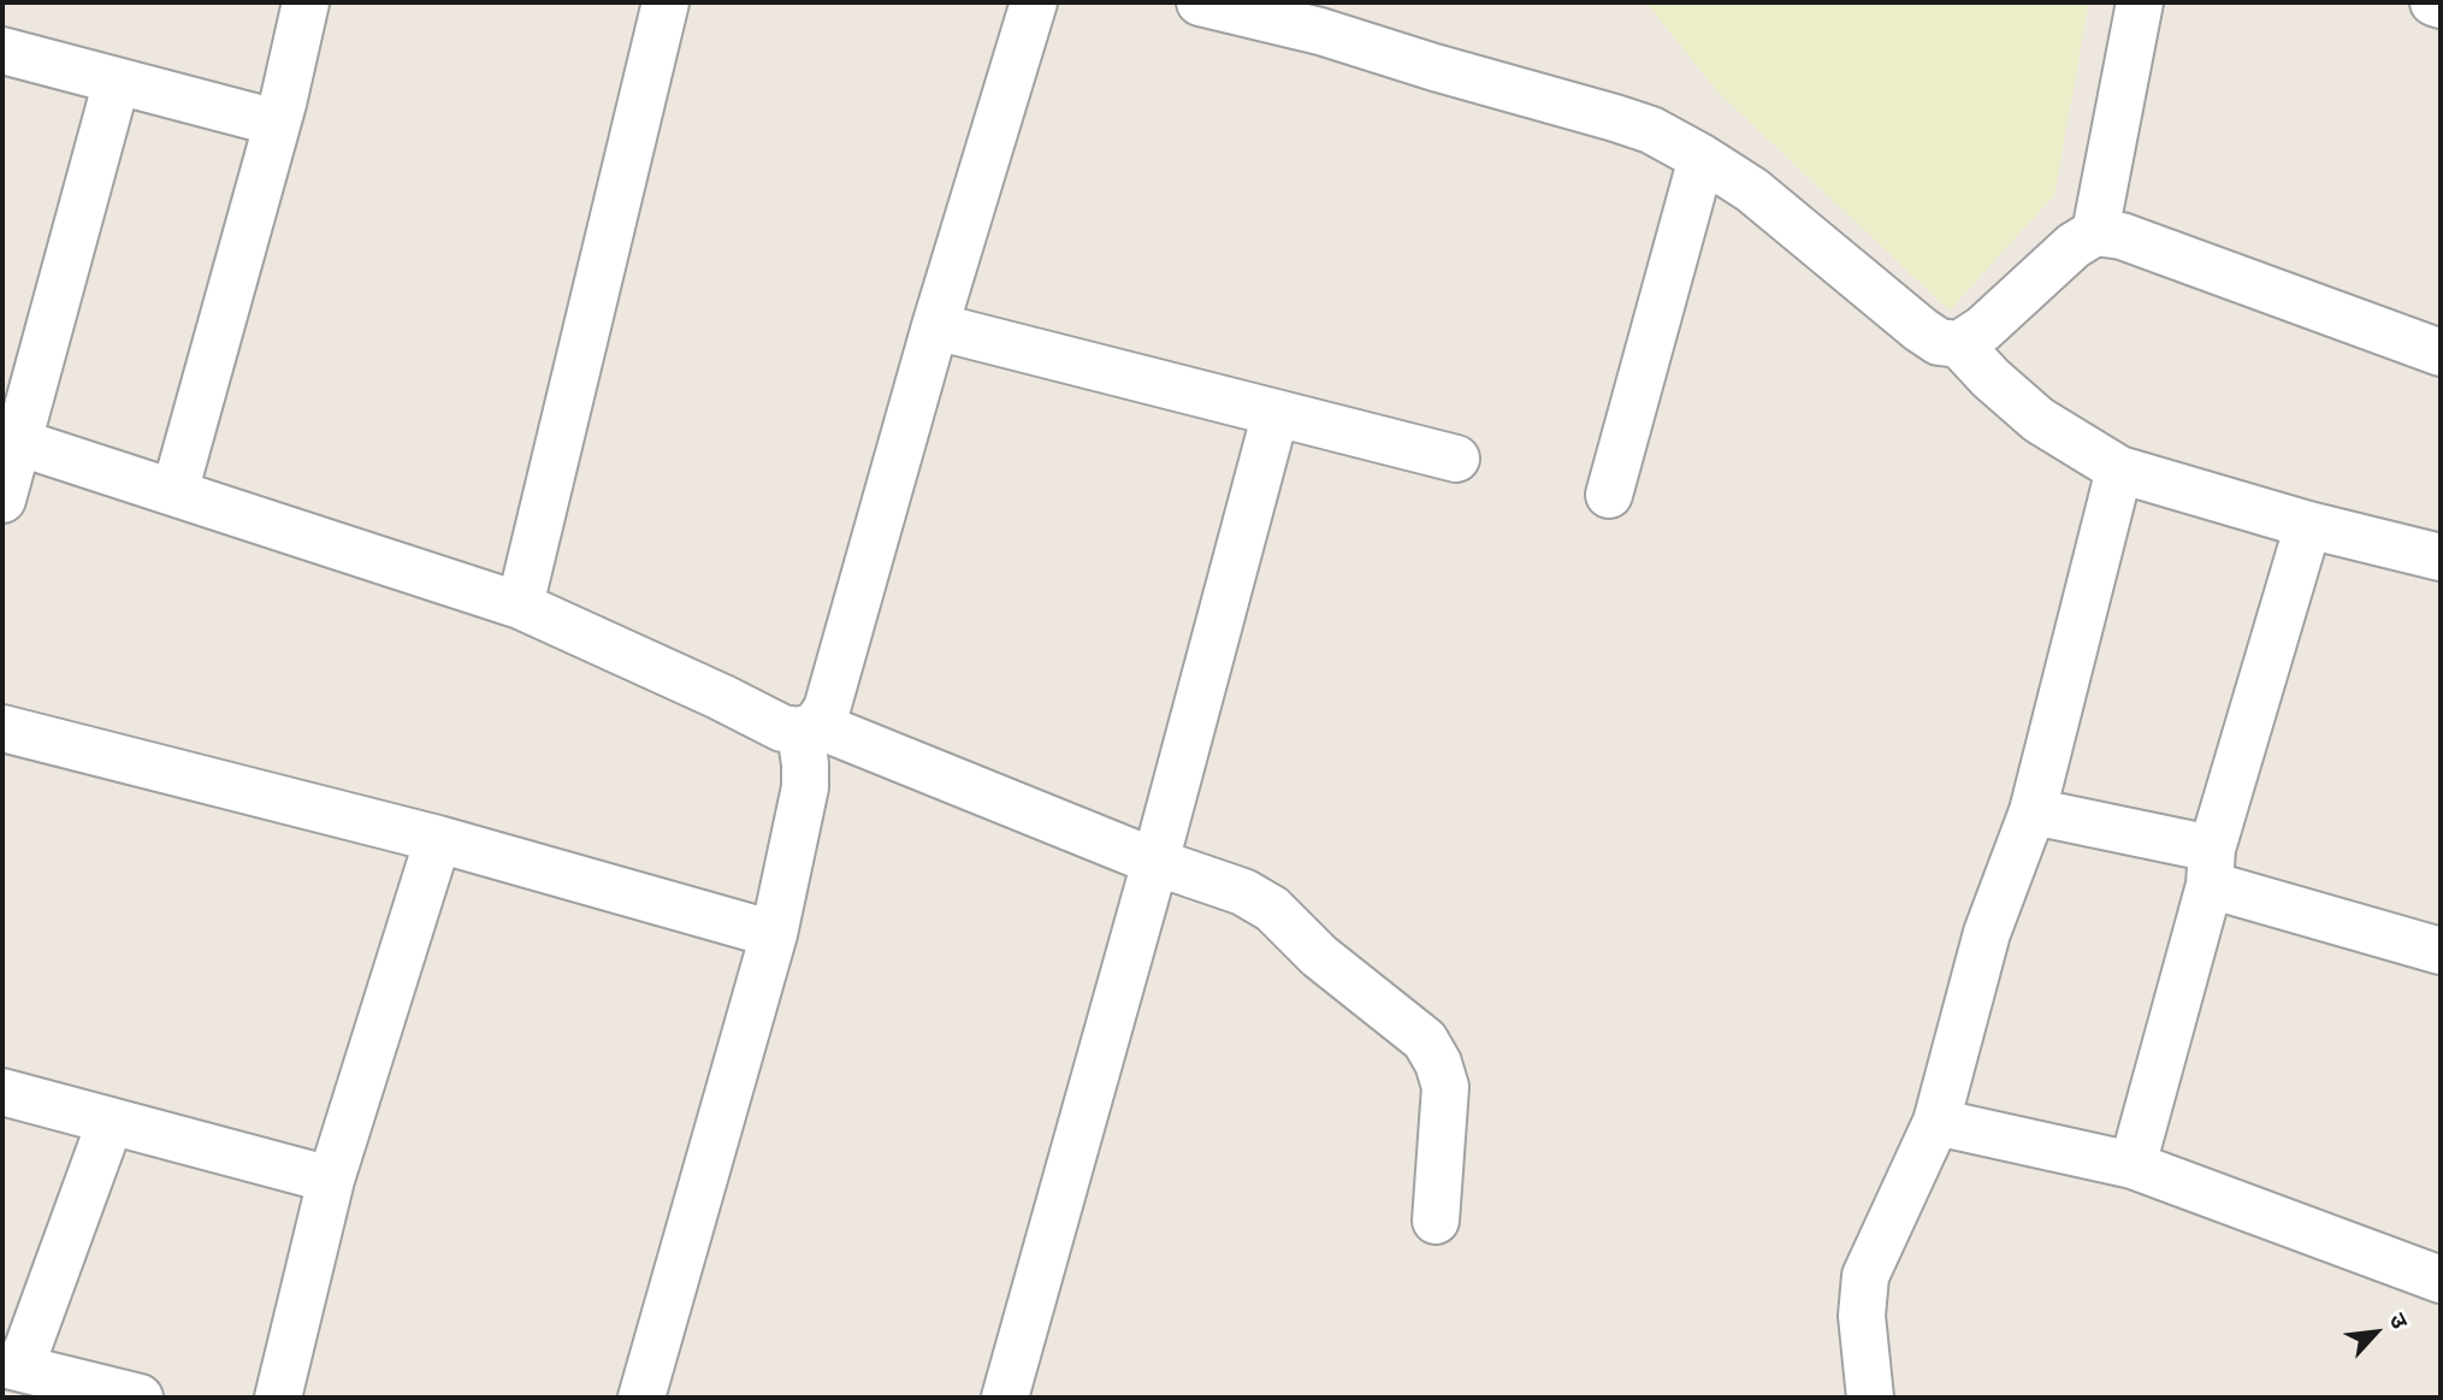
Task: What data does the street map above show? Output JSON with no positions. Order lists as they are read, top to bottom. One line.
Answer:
{"north":"top right"}
